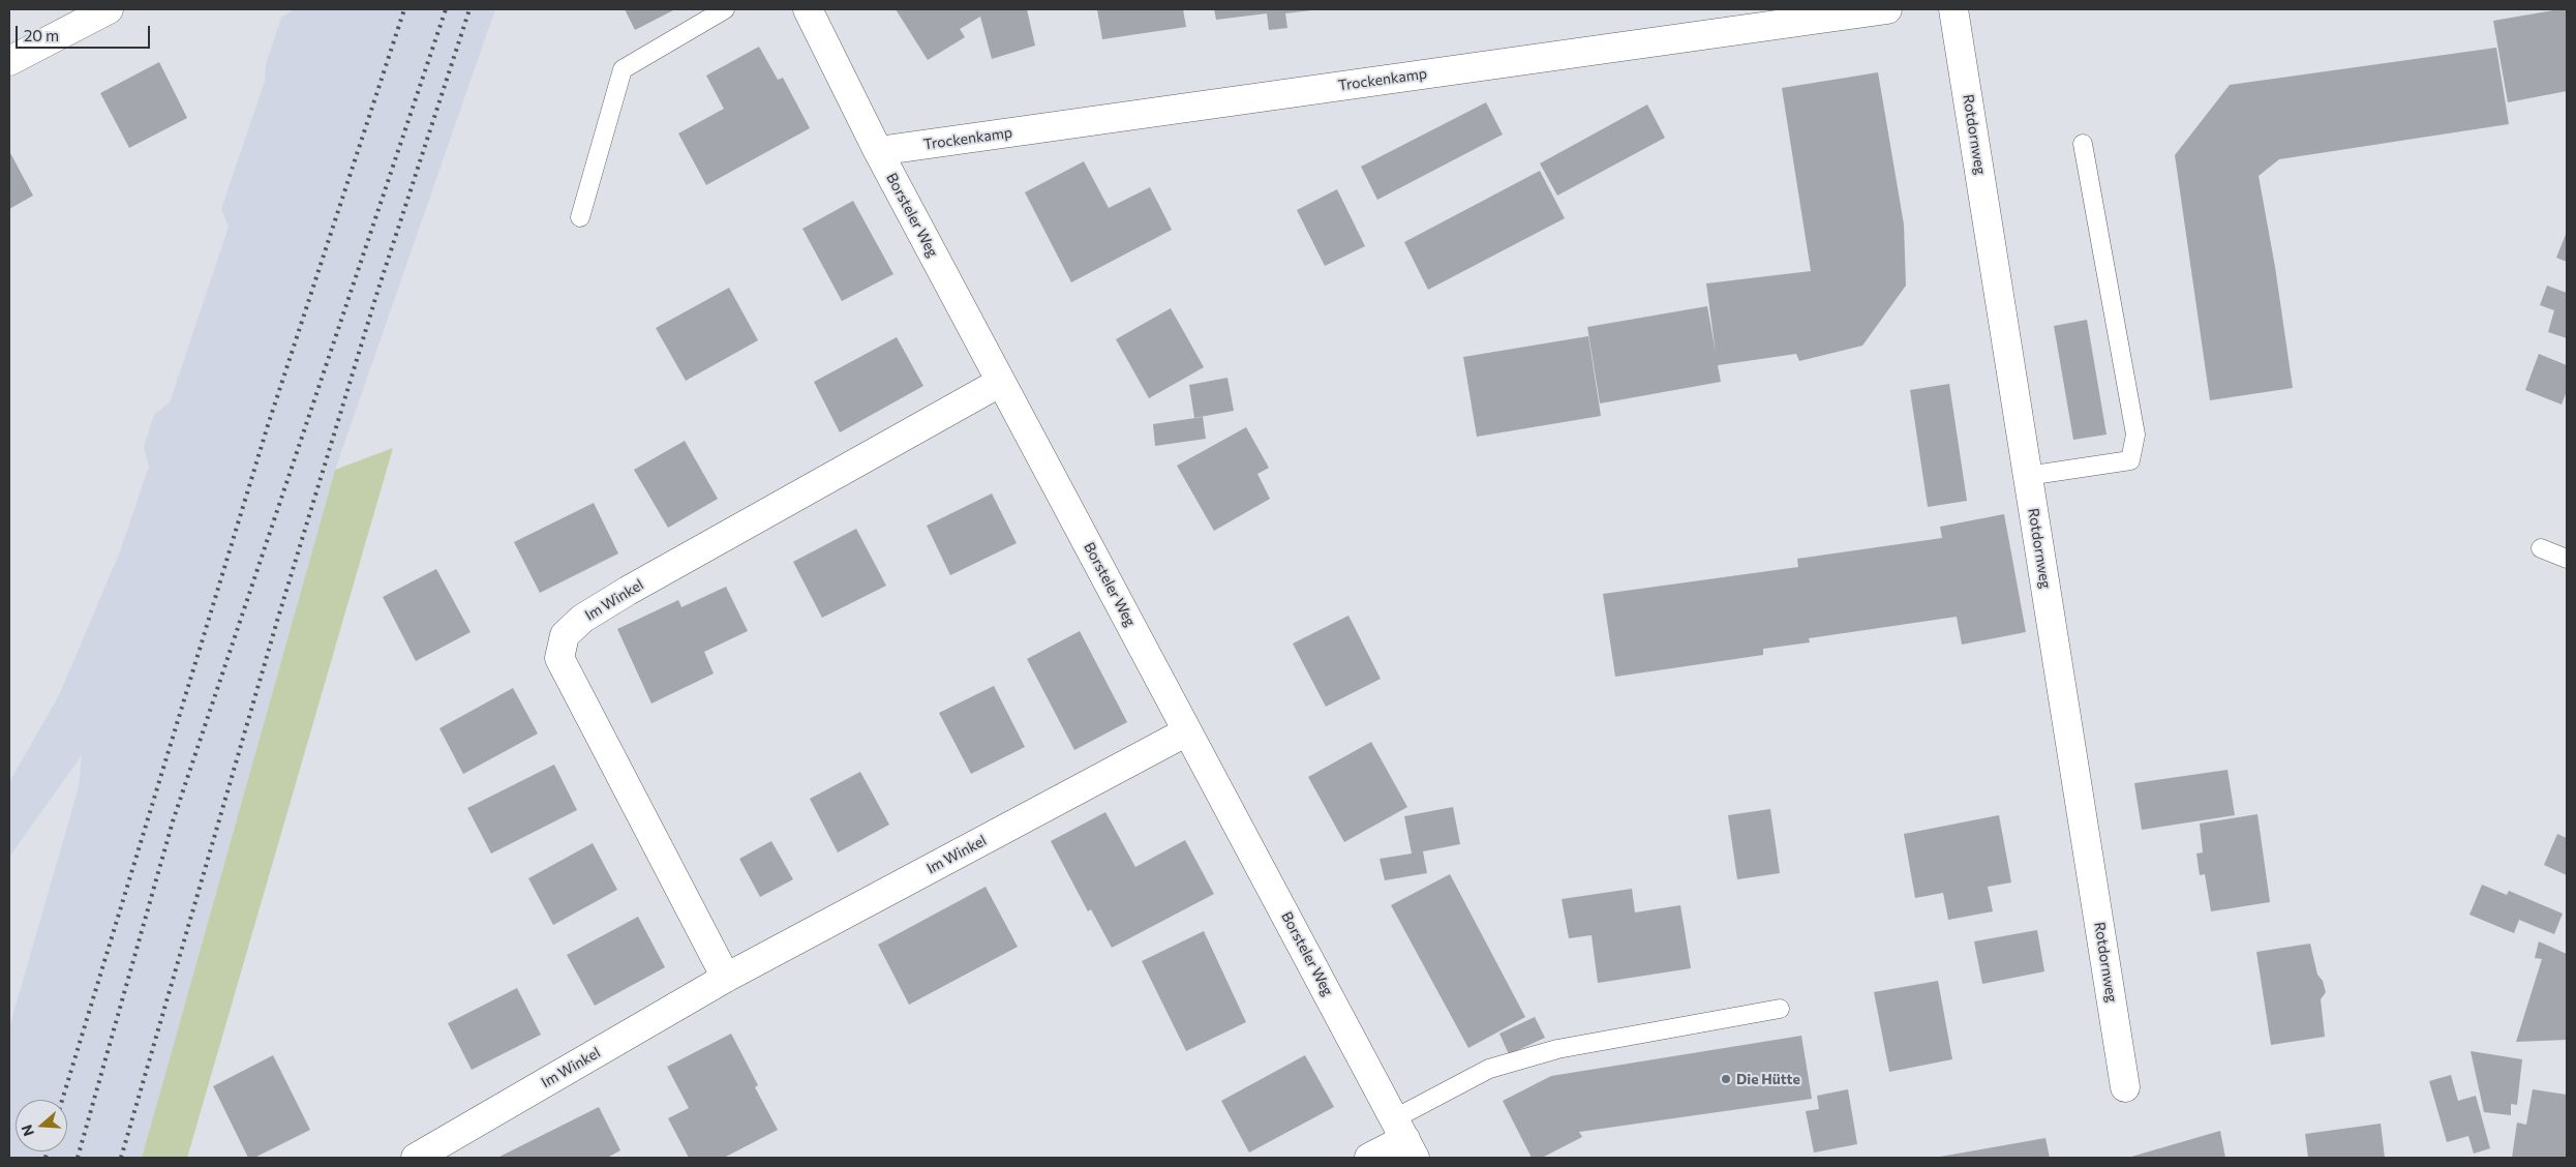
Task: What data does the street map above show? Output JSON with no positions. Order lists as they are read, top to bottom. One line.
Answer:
{"streets":{"street":["Trockenkamp","Rotdornweg","Borsteler Weg","Im Winkel"]},"crossings":[["Trockenkamp","Borsteler Weg"],["Borsteler Weg","Im Winkel"]],"places":["Die Hütte"],"scale_bar":"20 m","north":"left"}
